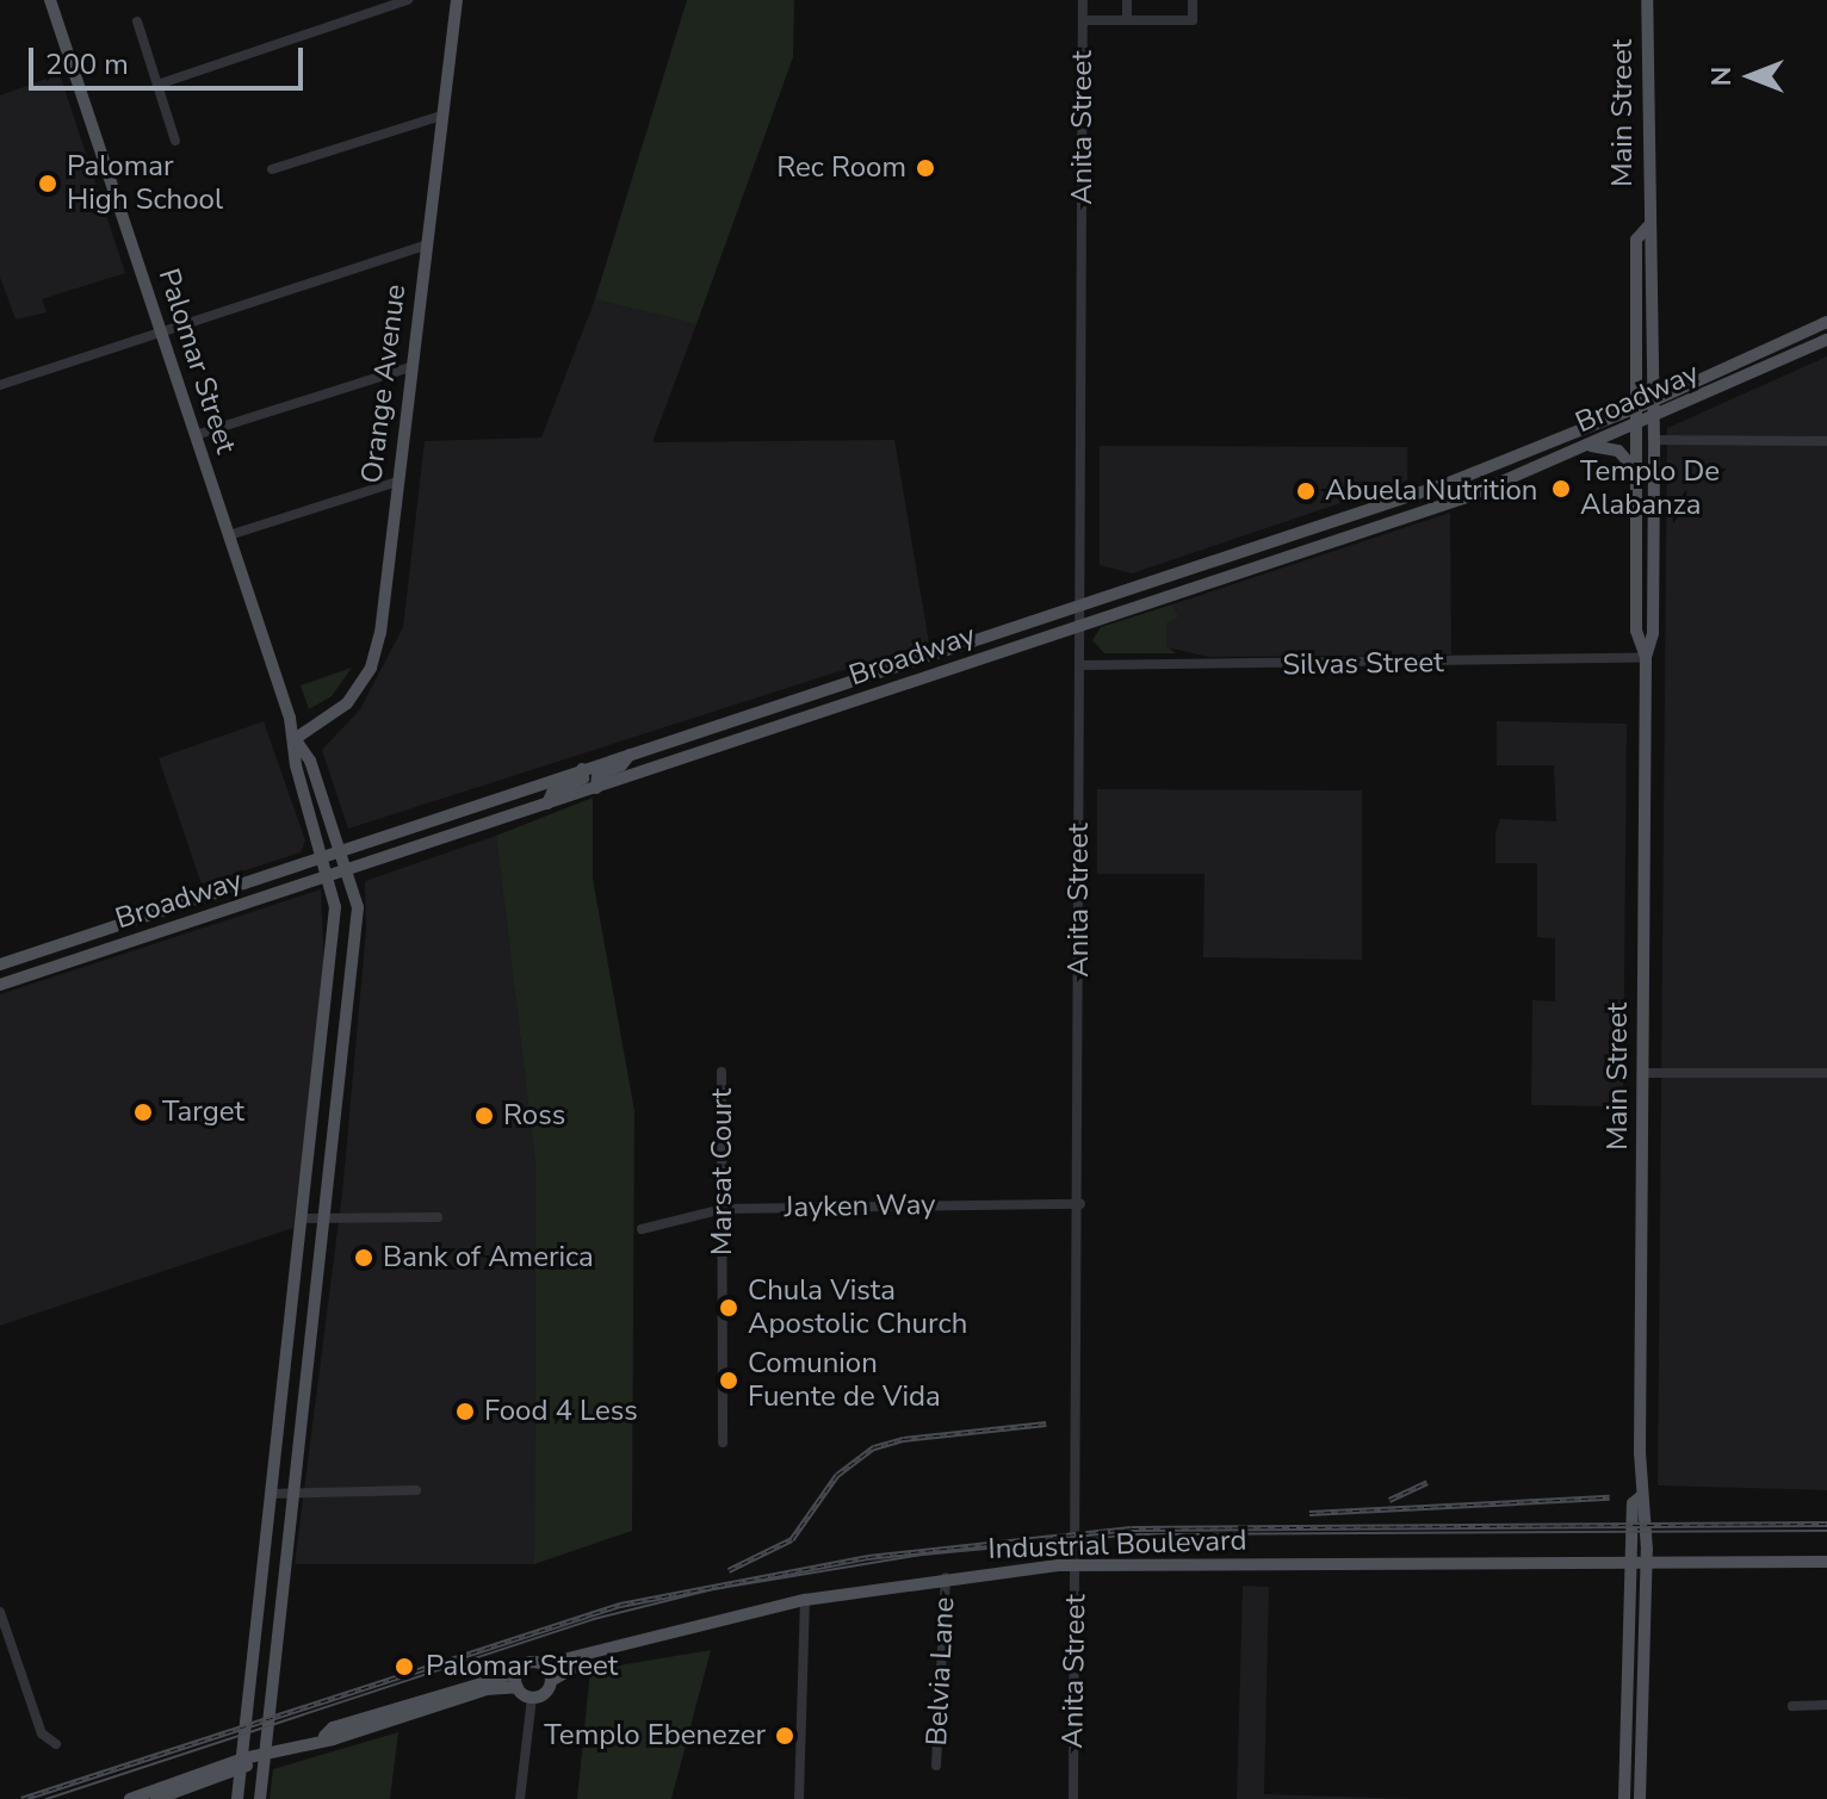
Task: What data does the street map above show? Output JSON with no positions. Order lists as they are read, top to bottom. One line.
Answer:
{"streets":{"main road":["Main Street","Palomar Street","Orange Avenue","Broadway","Industrial Boulevard"],"street":["Anita Street","Silvas Street","Marsat Court","Jayken Way","Belvia Lane"]},"crossings":[["Main Street","Broadway"],["Main Street","Silvas Street"],["Main Street","Industrial Boulevard"],["Anita Street","Broadway"],["Anita Street","Silvas Street"],["Anita Street","Jayken Way"],["Anita Street","Industrial Boulevard"],["Palomar Street","Orange Avenue"],["Palomar Street","Broadway"],["Palomar Street","Industrial Boulevard"],["Marsat Court","Jayken Way"],["Industrial Boulevard","Belvia Lane"]],"places":["Rec Room","Palomar High School","Templo De Alabanza","Abuela Nutrition","Target","Ross","Bank of America","Chula Vista Apostolic Church","Comunion Fuente de Vida","Food 4 Less","Palomar Street","Templo Ebenezer"],"scale_bar":"200 m","north":"left"}
